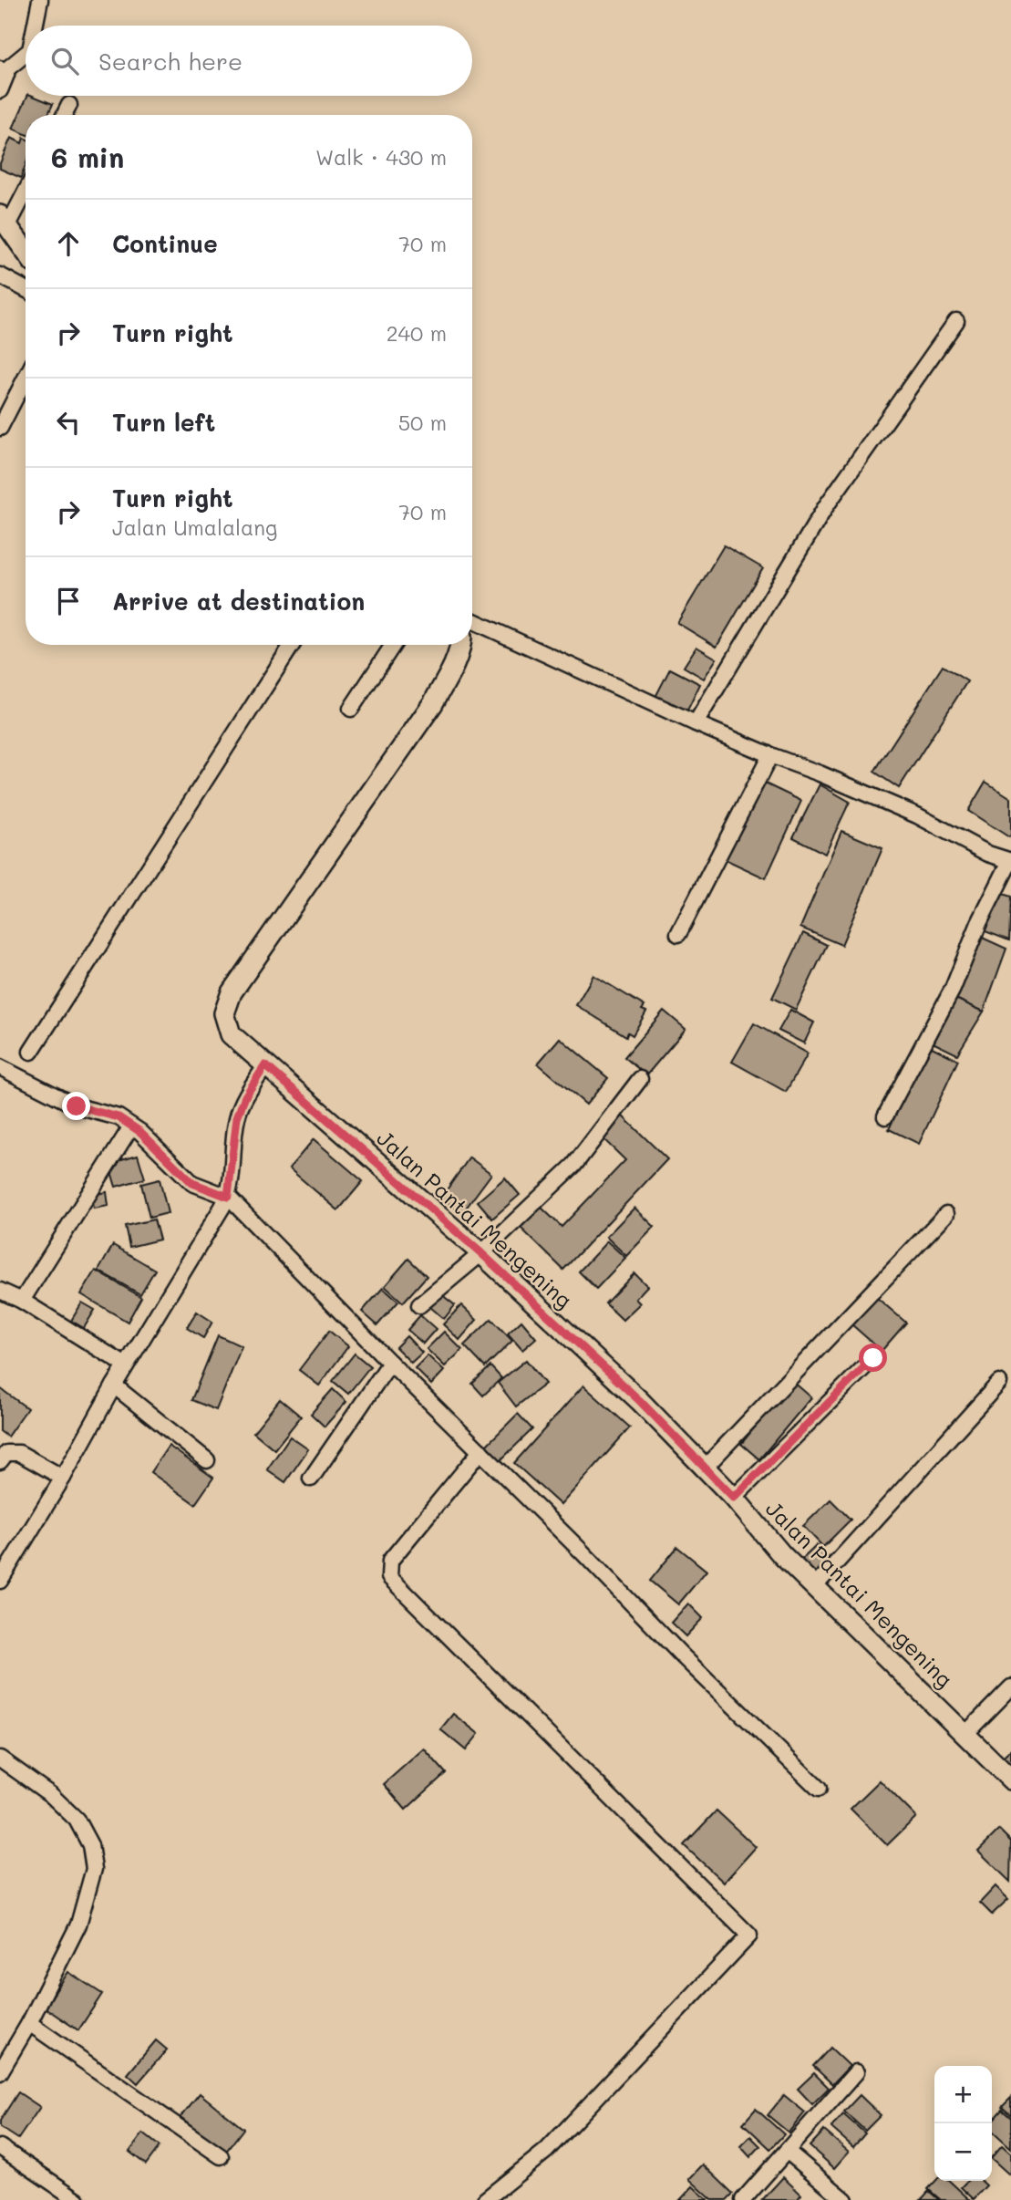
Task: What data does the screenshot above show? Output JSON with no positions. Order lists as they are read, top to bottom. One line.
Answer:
{"streets":{"street":["Jalan Pantai Mengening"]},"page":{"search":"Search here","heading":["6 min","Walk · 430 m"],"list":[["Continue","70 m"],["Turn right","240 m"],["Turn left","50 m"],["Turn right","Jalan Umalalang","70 m"],"Arrive at destination"],"map_buttons":["+","−"]}}
